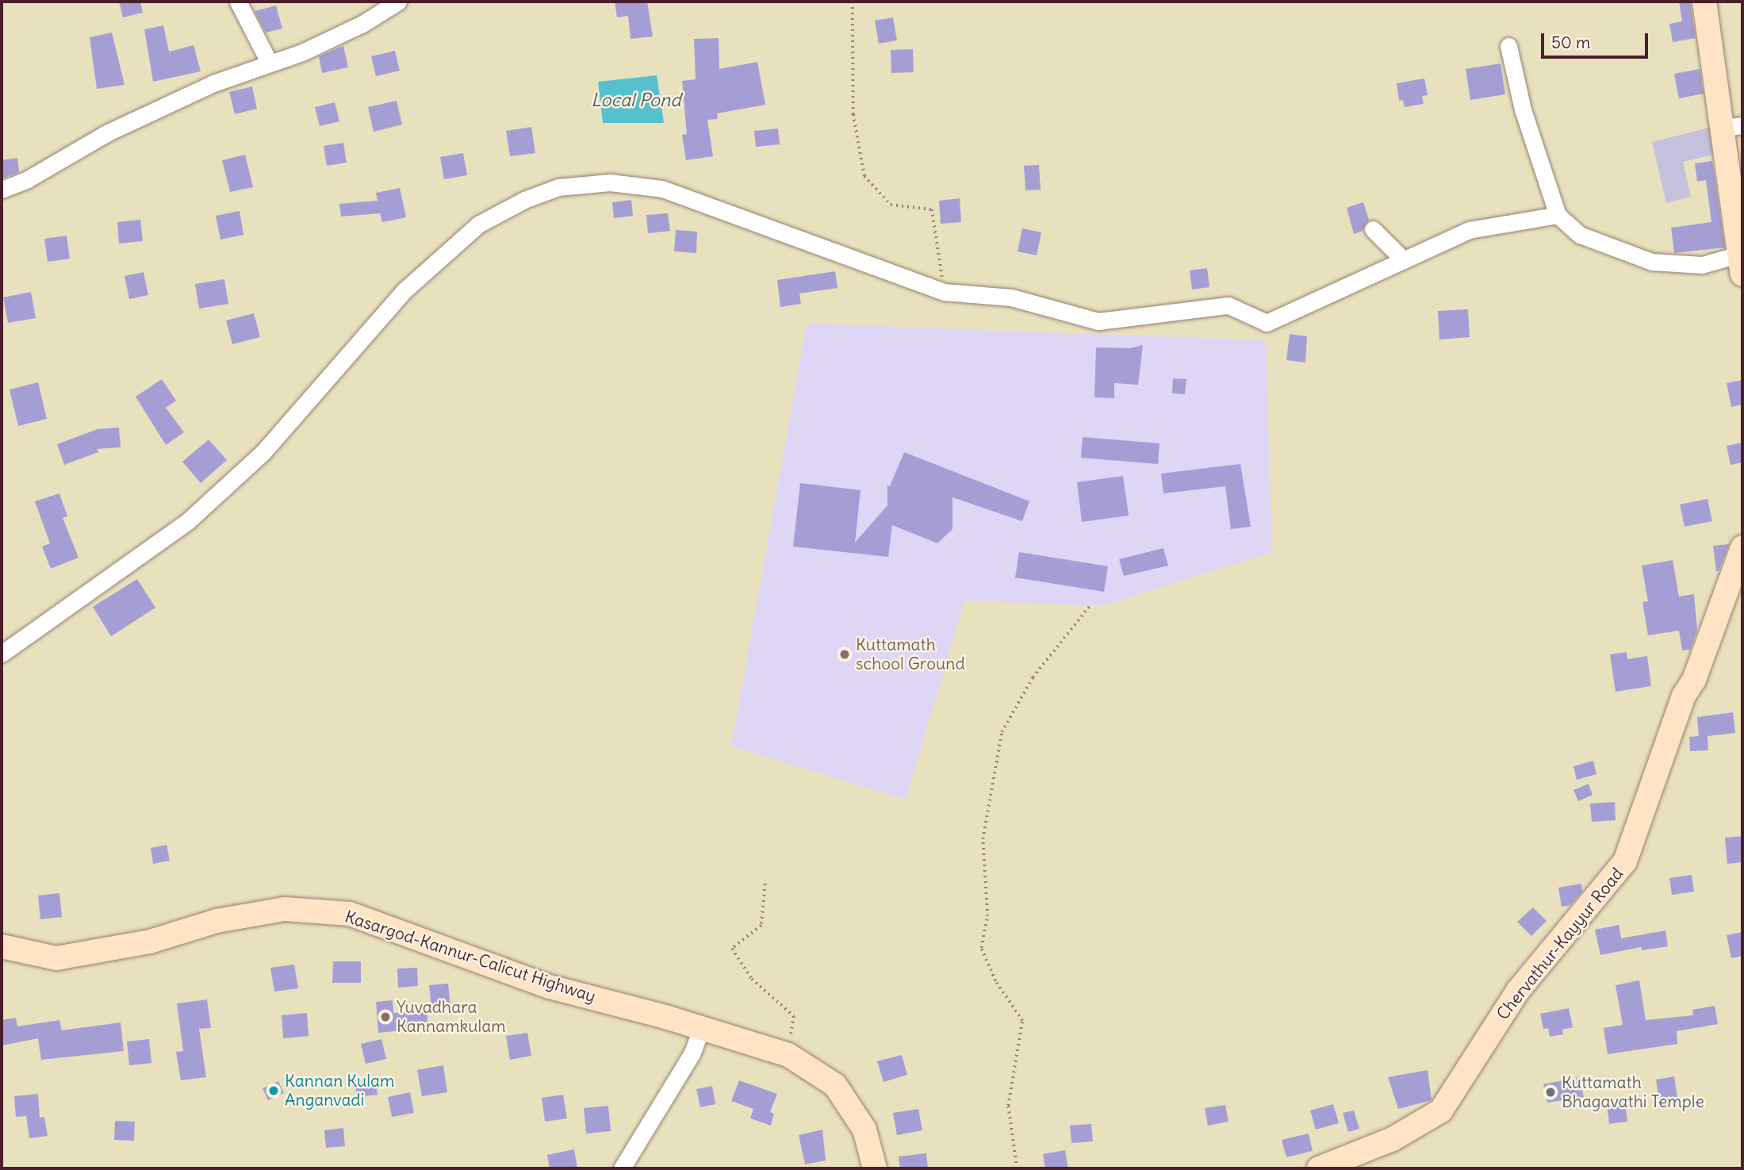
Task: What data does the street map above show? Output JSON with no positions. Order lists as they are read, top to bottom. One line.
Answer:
{"streets":{"main road":["Chervathur-Kayyur Road","Kasargod-Kannur-Calicut Highway"]},"water":["Local Pond"],"places":["Kuttamath school Ground","Yuvadhara Kannamkulam","Kannan Kulam Anganvadi","Kuttamath Bhagavathi Temple"],"scale_bar":"50 m"}
